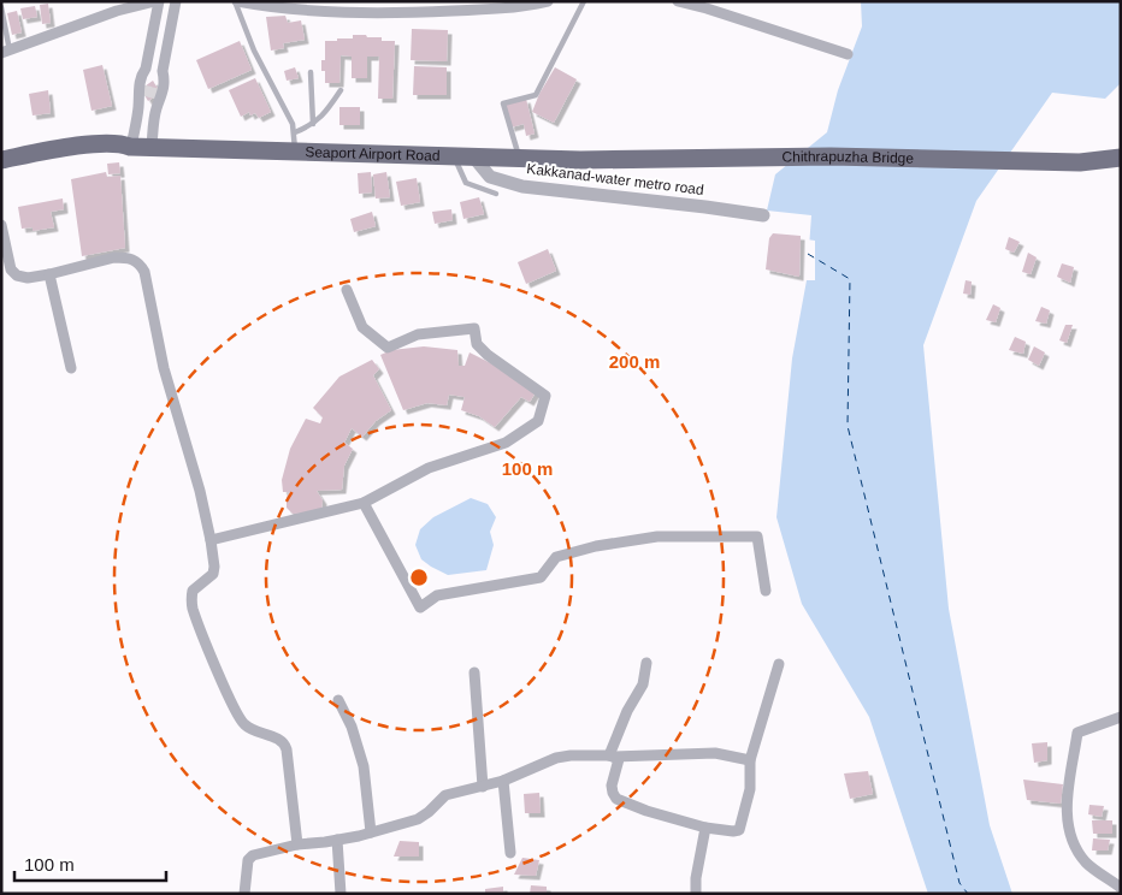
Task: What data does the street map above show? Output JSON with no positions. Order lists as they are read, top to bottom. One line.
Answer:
{"streets":{"main road":["Seaport Airport Road","Chithrapuzha Bridge"],"street":["Kakkanad-water metro road"]},"crossings":[["Seaport Airport Road","Chithrapuzha Bridge"],["Seaport Airport Road","Kakkanad-water metro road"]],"scale_bar":"100 m","rings":["200 m","100 m"]}
